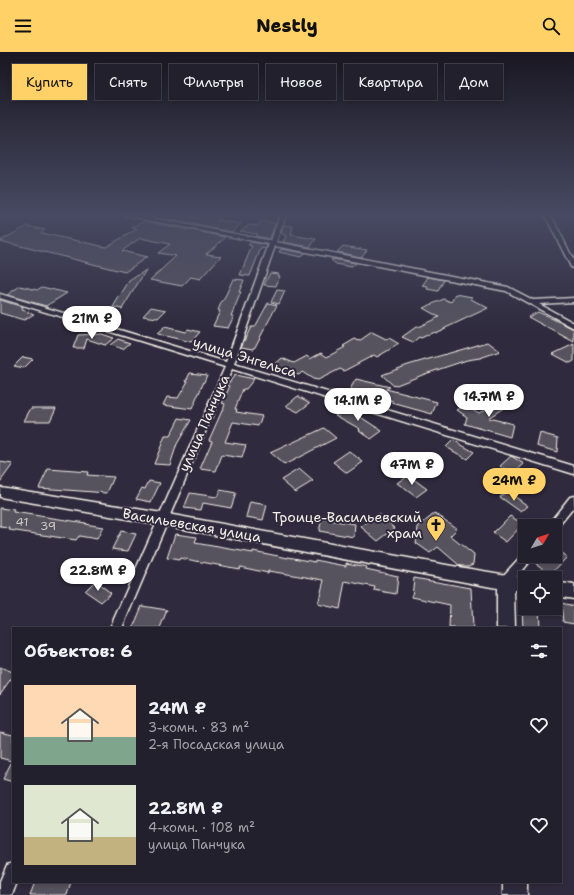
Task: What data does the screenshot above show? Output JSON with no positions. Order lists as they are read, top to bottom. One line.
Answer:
{"streets":{"main road":["Васильевская улица"],"street":["улица Энгельса","улица Панчука"]},"crossings":[["улица Энгельса","улица Панчука"],["улица Панчука","Васильевская улица"]],"places":{"church":["Троице-Васильевский храм"]},"house_numbers":["41","39"],"north":"top right","page":{"header":"Nestly","chip":["Купить","Снять","Фильтры","Новое","Квартира","Дом"],"price":["21M ₽","14.7M ₽","14.1M ₽","47M ₽","24M ₽","22.8M ₽"],"heading":"Объектов: 6","list":[{"name":"24M ₽","note":"3-комн. · 83 m² · 2-я Посадская улица"},{"name":"22.8M ₽","note":"4-комн. · 108 m² · улица Панчука"}]}}
